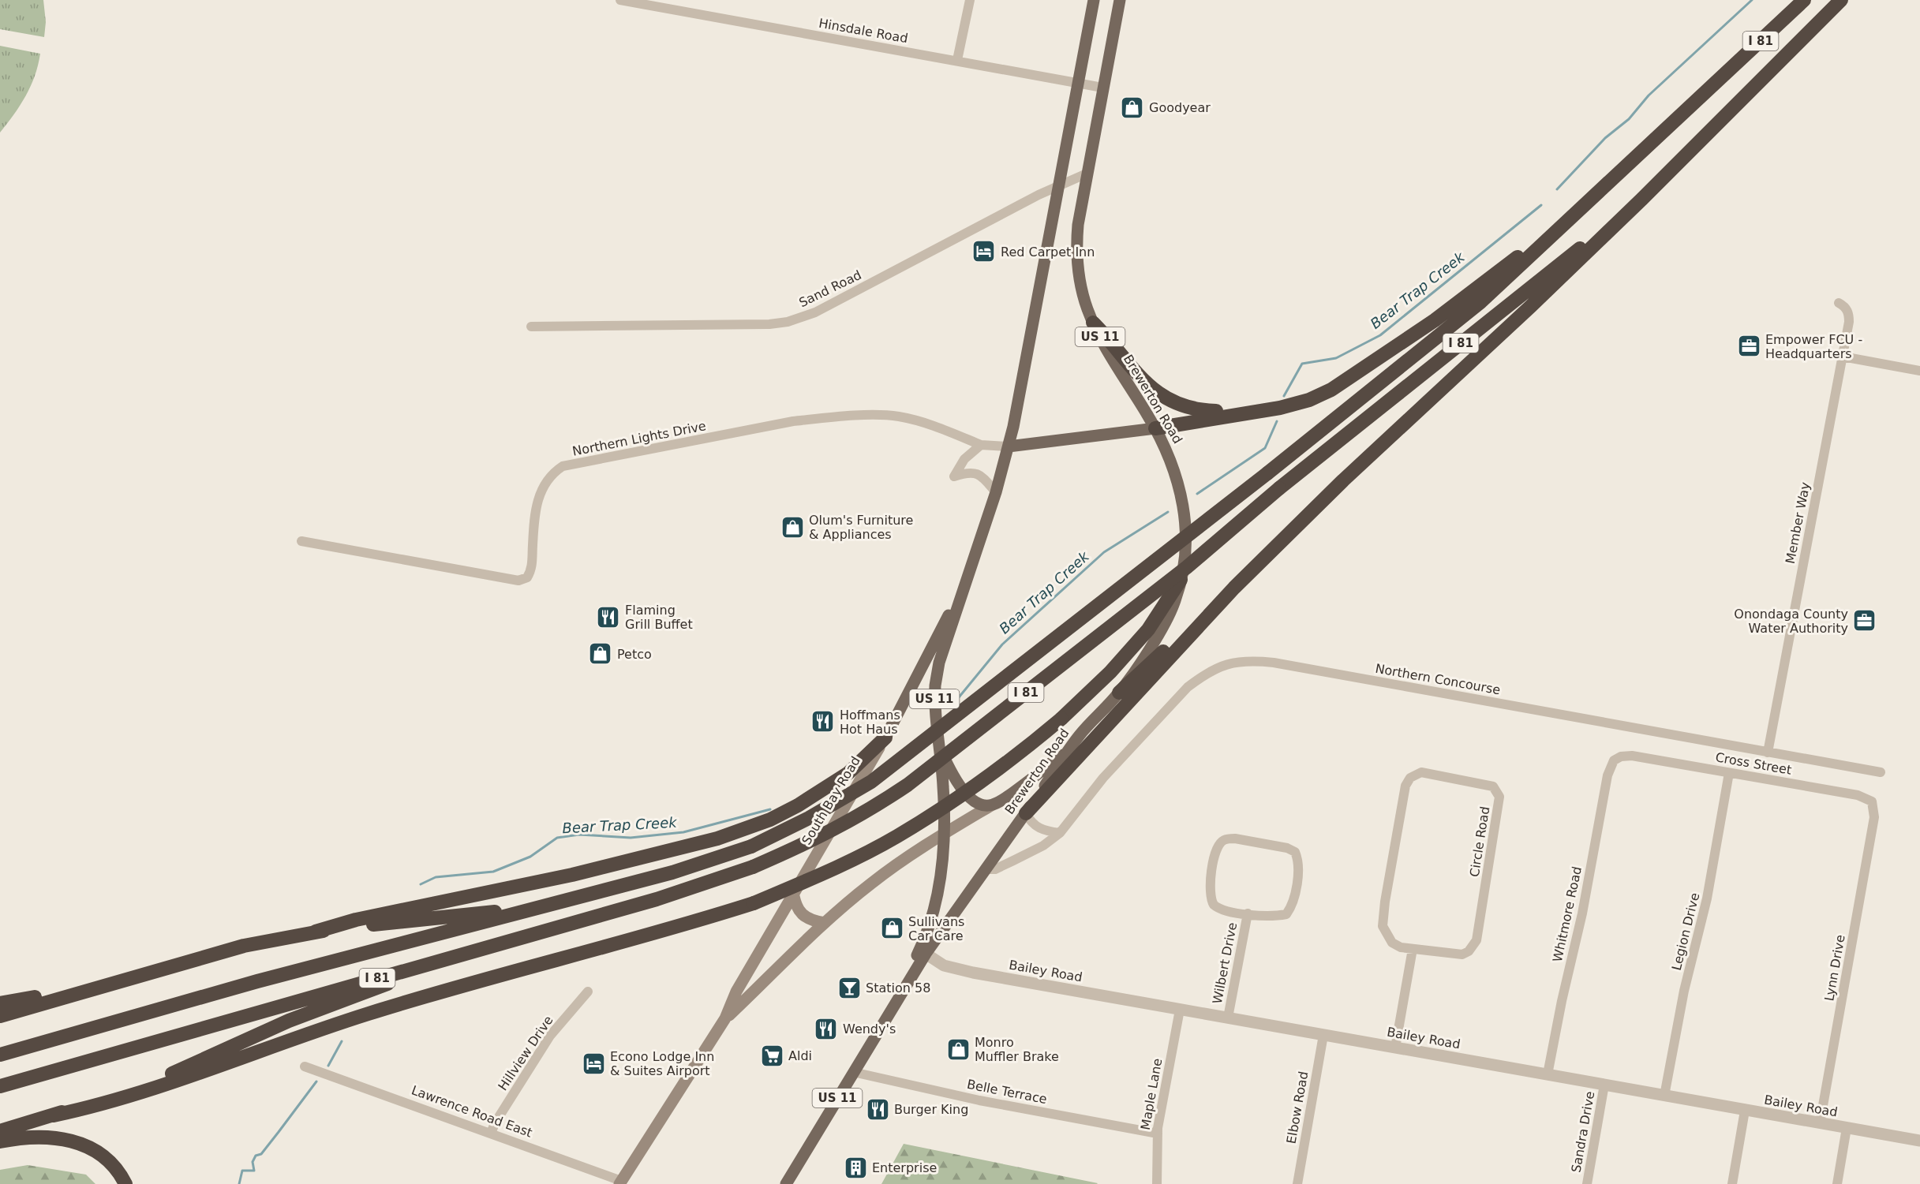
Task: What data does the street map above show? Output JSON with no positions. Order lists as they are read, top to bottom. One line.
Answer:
{"streets":{"highway":["I 81"],"main road":["US 11","Brewerton Road","South Bay Road"],"street":["Hinsdale Road","Sand Road","Northern Lights Drive","Member Way","Northern Concourse","Cross Street","Circle Road","Whitmore Road","Legion Drive","Wilbert Drive","Lynn Drive","Bailey Road","Hillview Drive","Belle Terrace","Maple Lane","Elbow Road","Lawrence Road East","Sandra Drive"]},"crossings":[["Hinsdale Road","Brewerton Road"],["Sand Road","Brewerton Road"],["Brewerton Road","Northern Lights Drive"],["Brewerton Road","Northern Concourse"],["Brewerton Road","South Bay Road"],["Brewerton Road","Bailey Road"],["Brewerton Road","Belle Terrace"],["Member Way","Northern Concourse"],["Cross Street","Whitmore Road"],["Cross Street","Legion Drive"],["Cross Street","Lynn Drive"],["South Bay Road","Lawrence Road East"],["Whitmore Road","Bailey Road"],["Legion Drive","Bailey Road"],["Wilbert Drive","Bailey Road"],["Lynn Drive","Bailey Road"],["Bailey Road","Maple Lane"],["Bailey Road","Elbow Road"],["Bailey Road","Sandra Drive"],["Hillview Drive","Lawrence Road East"],["Belle Terrace","Maple Lane"]],"water":["Bear Trap Creek"],"places":{"shop":["Goodyear","Olum's Furniture & Appliances","Petco","Sullivans Car Care","Monro Muffler Brake"],"hotel":["Red Carpet Inn","Econo Lodge Inn & Suites Airport"],"office":["Empower FCU - Headquarters","Onondaga County Water Authority"],"restaurant":["Flaming Grill Buffet","Hoffmans Hot Haus","Wendy's","Burger King"],"bar":["Station 58"],"supermarket":["Aldi"],"building":["Enterprise"]}}
